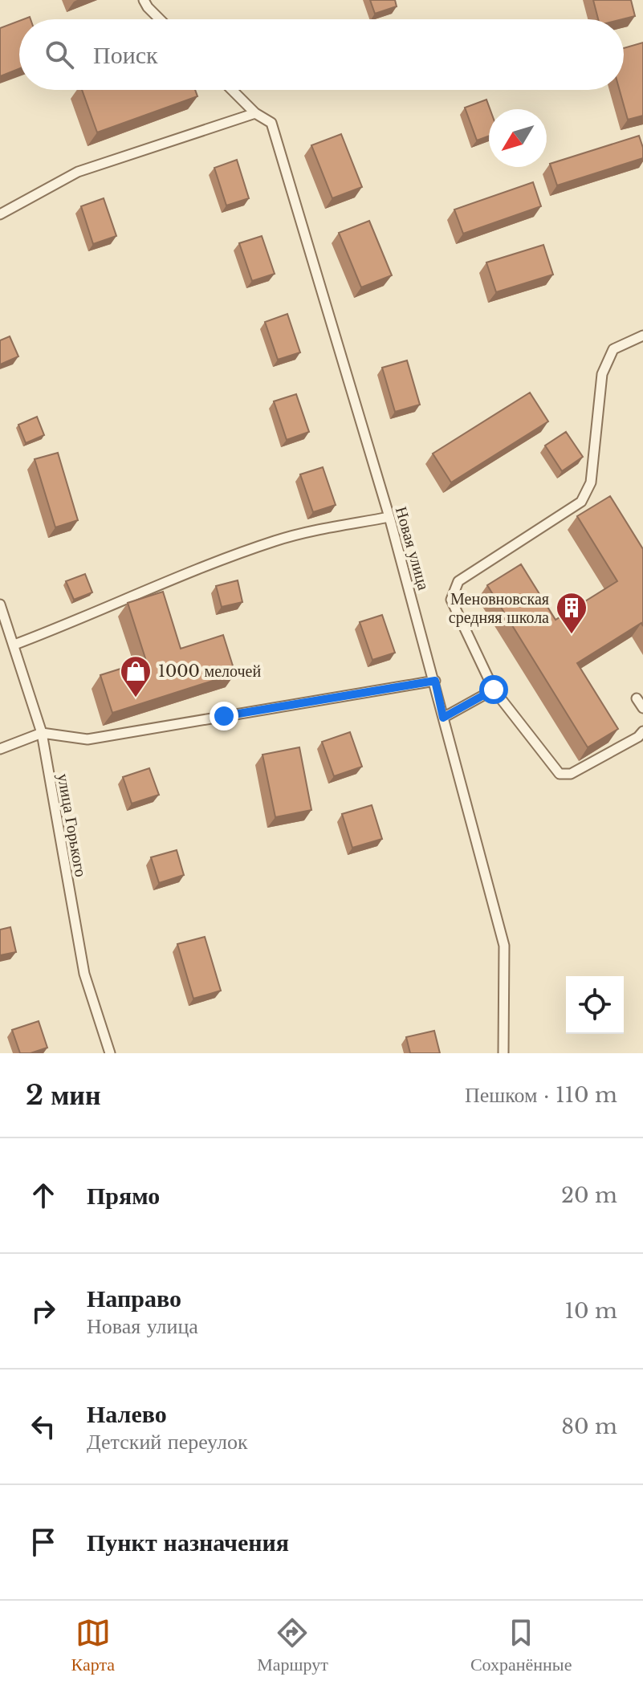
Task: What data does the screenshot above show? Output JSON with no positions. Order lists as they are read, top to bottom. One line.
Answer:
{"streets":{"lane":["Новая улица","улица Горького"]},"places":{"building":["Меновновская средняя школа"],"shop":["1000 мелочей"]},"north":"bottom left","page":{"search":"Поиск","heading":["2 мин","Пешком · 110 m"],"list":[["Прямо","20 m"],["Направо","Новая улица","10 m"],["Налево","Детский переулок","80 m"],"Пункт назначения"],"nav":["Карта","Маршрут","Сохранённые"]}}
